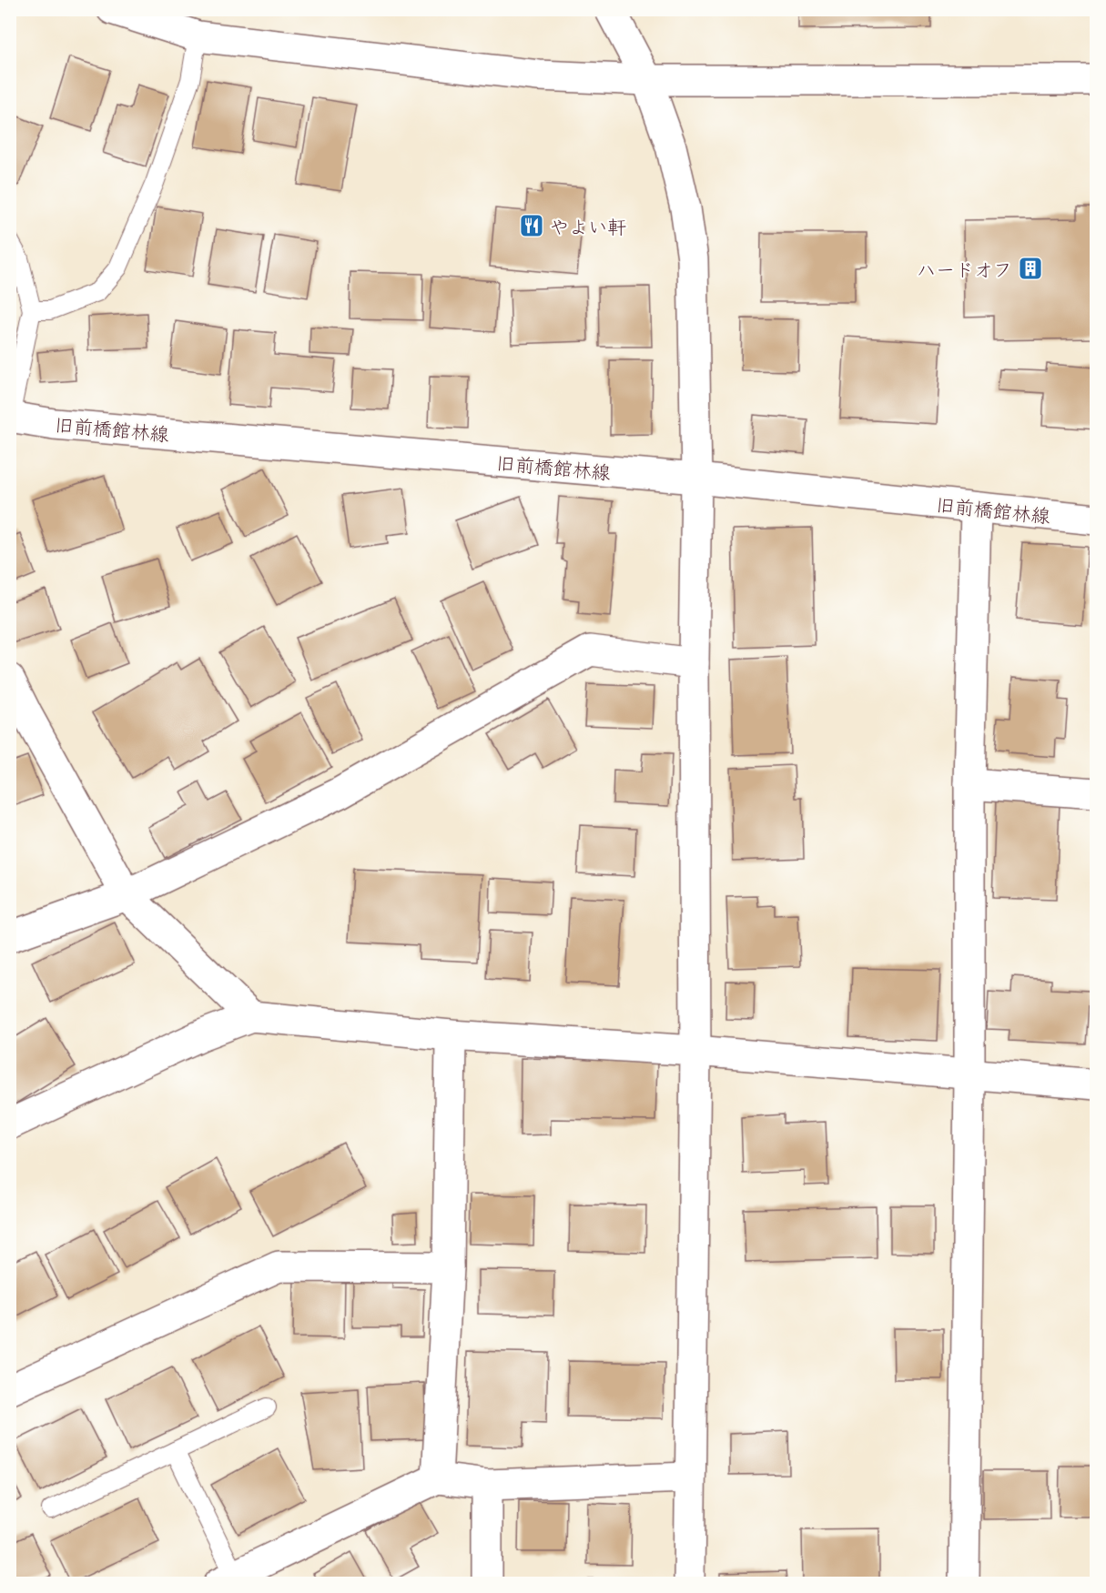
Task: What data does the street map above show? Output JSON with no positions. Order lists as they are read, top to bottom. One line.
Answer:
{"streets":{"street":["旧前橋館林線"]},"places":{"restaurant":["やよい軒"],"building":["ハードオフ"]}}
